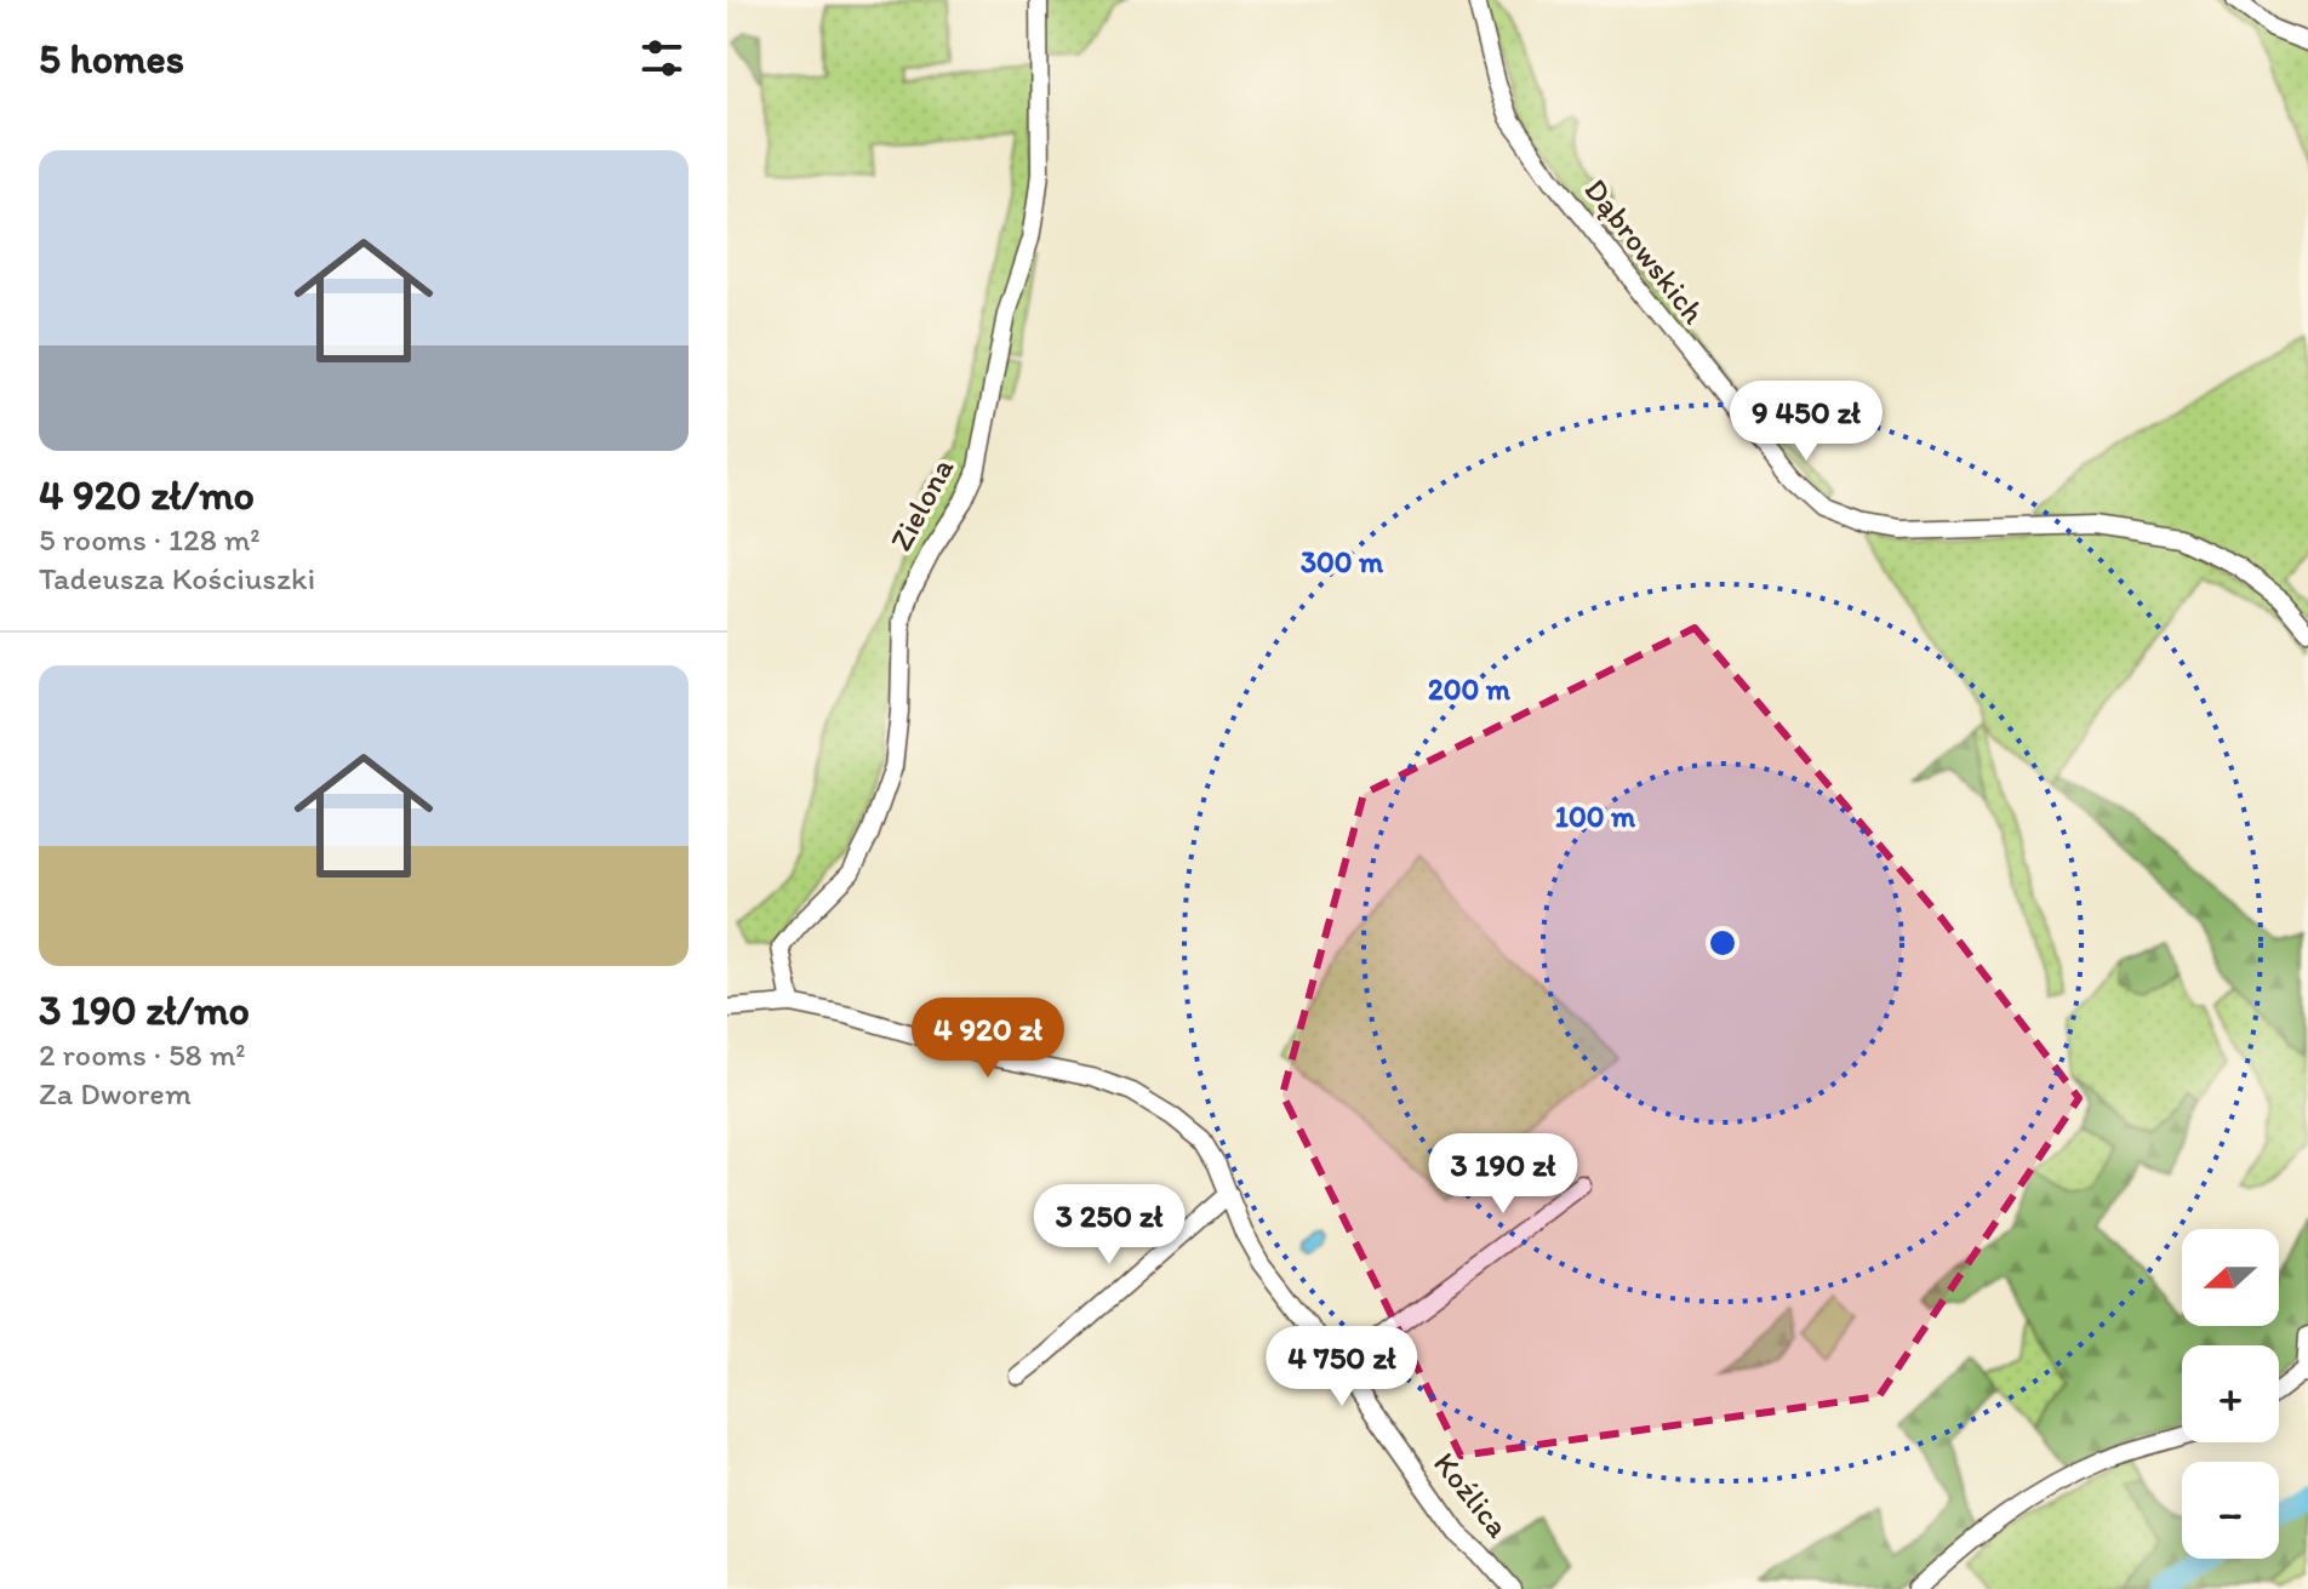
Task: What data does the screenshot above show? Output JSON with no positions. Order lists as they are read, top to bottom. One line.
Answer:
{"streets":{"street":["Dąbrowskich","Zielona","Koźlica"]},"crossings":[["Zielona","Koźlica"]],"north":"left","page":{"heading":"5 homes","list":[{"name":"4 920 zł/mo","note":"5 rooms · 128 m² · Tadeusza Kościuszki"},{"name":"3 190 zł/mo","note":"2 rooms · 58 m² · Za Dworem"}],"price":["9 450 zł","4 920 zł","3 190 zł","3 250 zł","4 750 zł"],"map_buttons":["+","−"]},"rings":["300 m","200 m","100 m"]}
